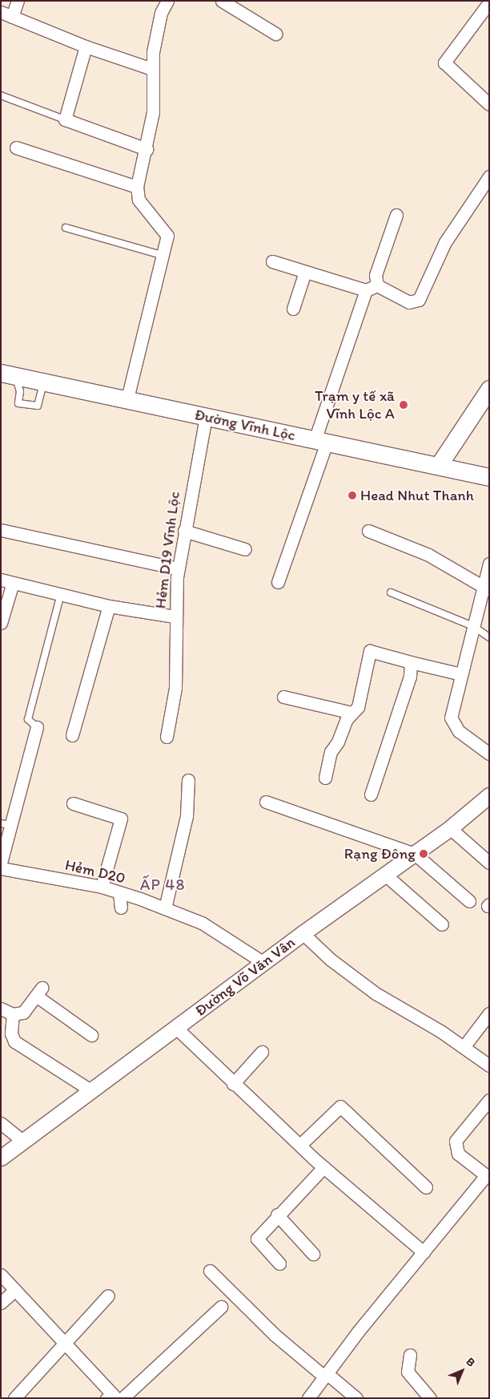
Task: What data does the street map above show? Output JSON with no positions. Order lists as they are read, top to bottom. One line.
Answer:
{"streets":{"main road":["Đường Vĩnh Lộc"],"street":["Hẻm D19 Vĩnh Lộc","Hẻm D20","Đường Võ Văn Vân"]},"crossings":[["Đường Vĩnh Lộc","Hẻm D19 Vĩnh Lộc"],["Hẻm D20","Đường Võ Văn Vân"]],"districts":["ẤP 48"],"places":["Trạm y tế xã Vĩnh Lộc A","Head Nhut Thanh","Rạng Đông"],"north":"top right"}
